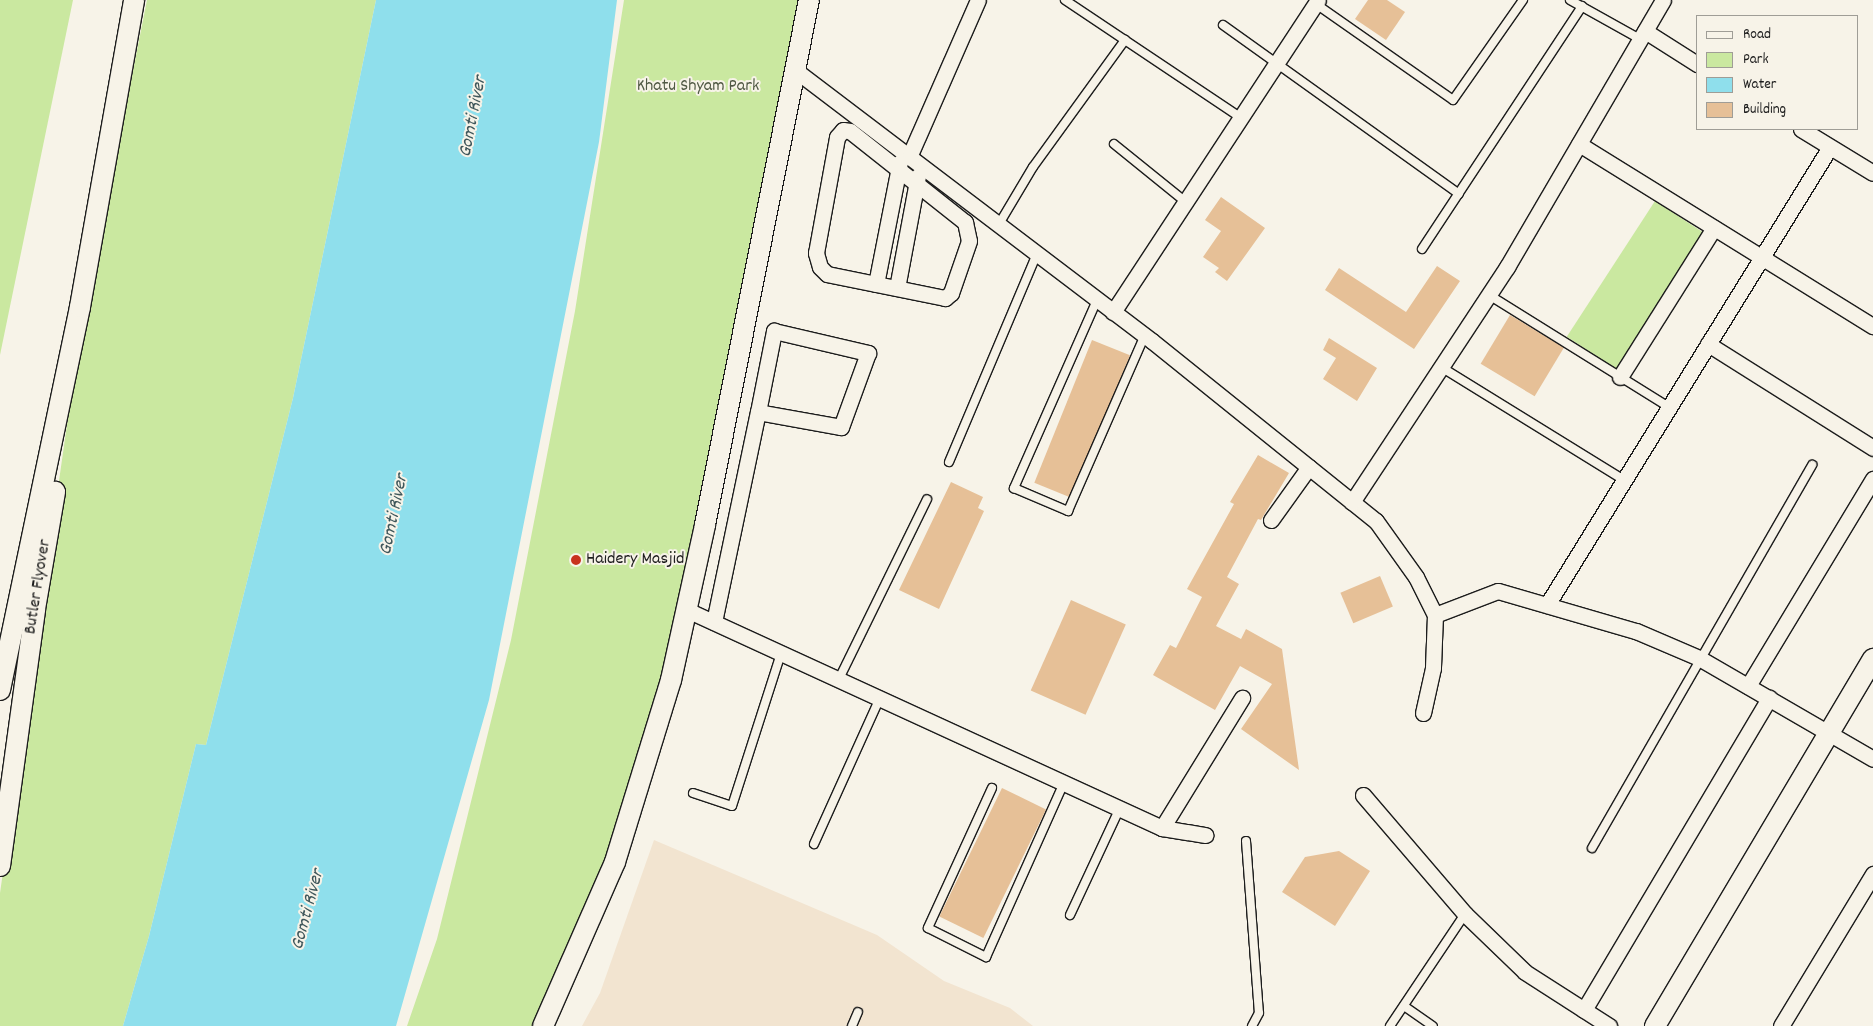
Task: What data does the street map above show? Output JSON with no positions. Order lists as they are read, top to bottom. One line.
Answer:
{"streets":{"street":["Butler Flyover"]},"water":["Gomti River"],"parks":["Khatu Shyam Park"],"places":["Haidery Masjid"],"legend":["Road","Park","Water","Building"]}
